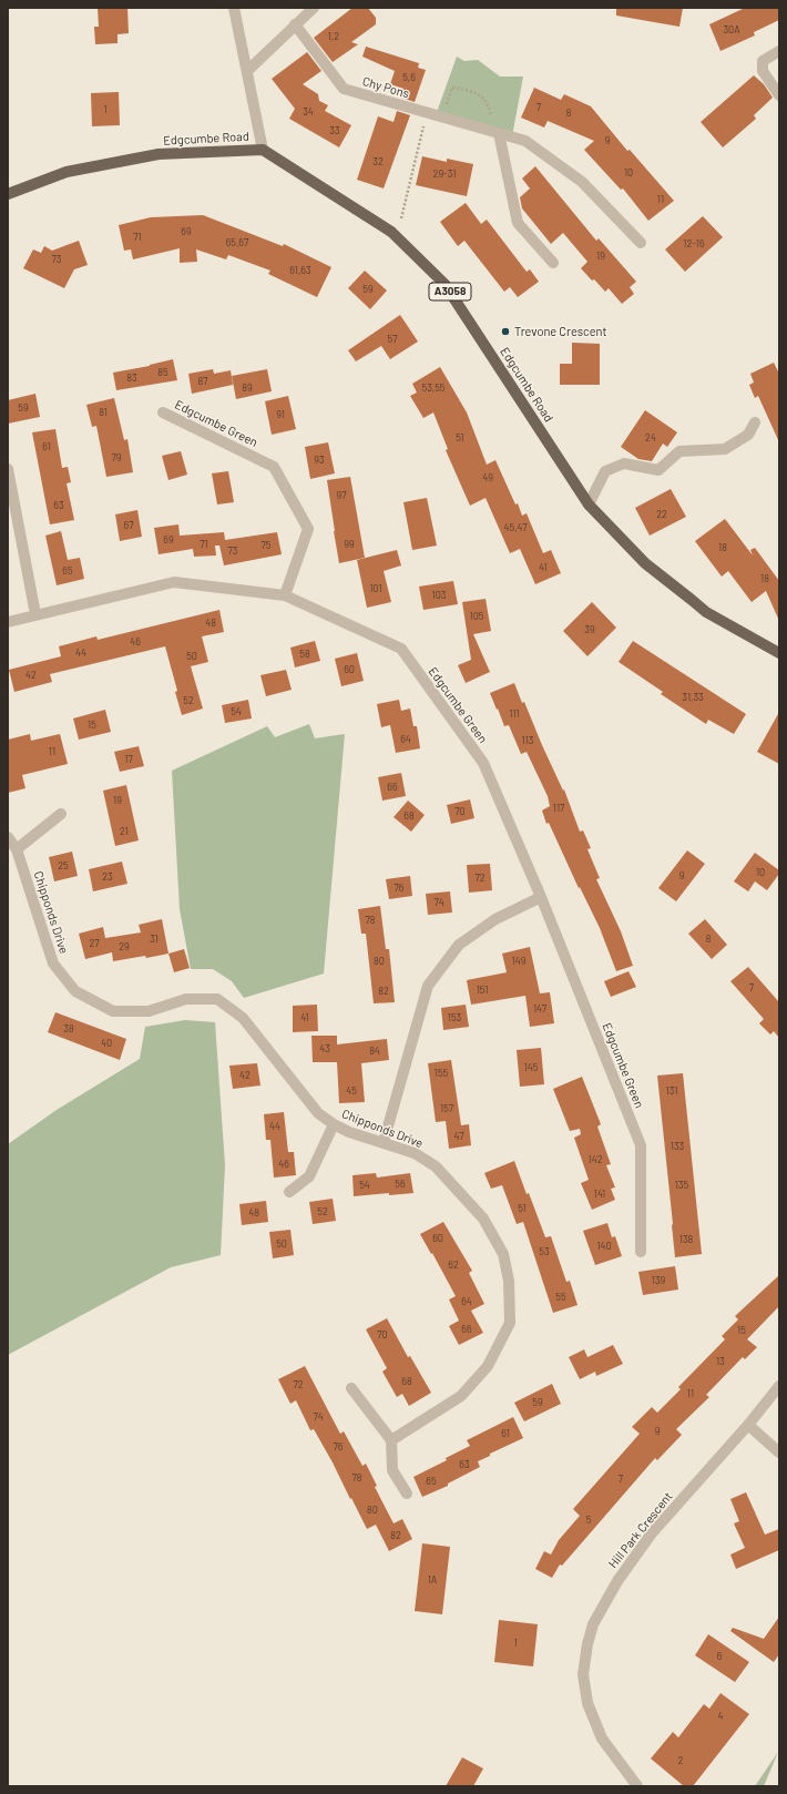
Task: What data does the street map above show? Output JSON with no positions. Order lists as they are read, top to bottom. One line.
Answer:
{"streets":{"main road":["Edgcumbe Road","A3058"],"street":["Chy Pons","Edgcumbe Green","Chipponds Drive","Hill Park Crescent"]},"places":["Trevone Crescent"],"house_numbers":["30A","1,2","5,6","7","1","34","8","33","9","32","10","29-31","11","69","71","65,67","12-16","19","73","61,63","59","57","85","83","87","89","53,55","59","81","91","51","24","61","79","93","49","97","63","22","67","45,47","69","71","99","75","18","73","41","65","18","101","103","105","48","39","46","44","58","50","60","42","31,33","52","54","111","15","64","113","11","17","66","19","117","70","68","21","25","10","9","23","72","76","74","78","31","8","27","29","80","149","7","151","82","147","41","153","38","40","43","84","145","155","42","45","131","157","44","47","133","142","46","56","54","135","141","51","52","48","60","138","50","140","53","62","139","55","64","66","15","70","13","68","72","11","59","74","9","61","76","63","78","7","65","80","5","82","1A","1","6","4","2"]}
